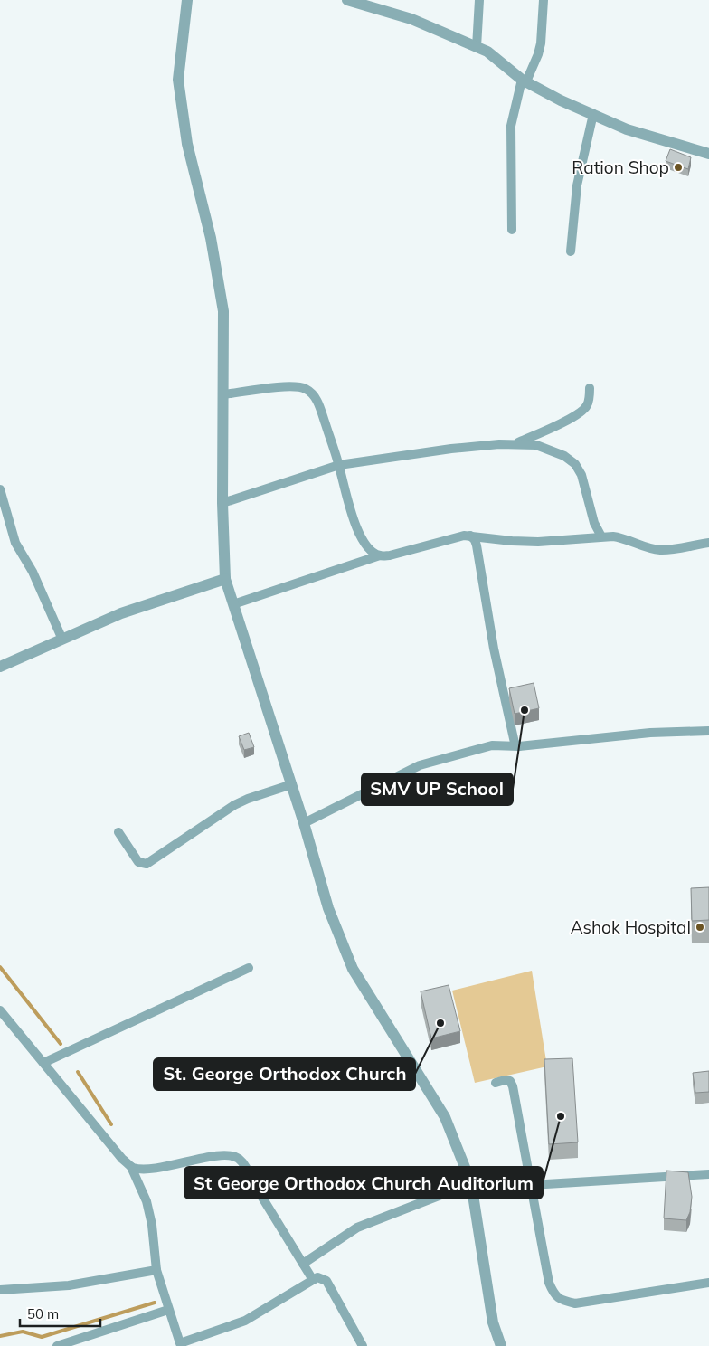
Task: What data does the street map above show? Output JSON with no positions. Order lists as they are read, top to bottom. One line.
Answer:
{"places":["Ration Shop","SMV UP School","Ashok Hospital","St. George Orthodox Church","St George Orthodox Church Auditorium"],"scale_bar":"50 m"}
